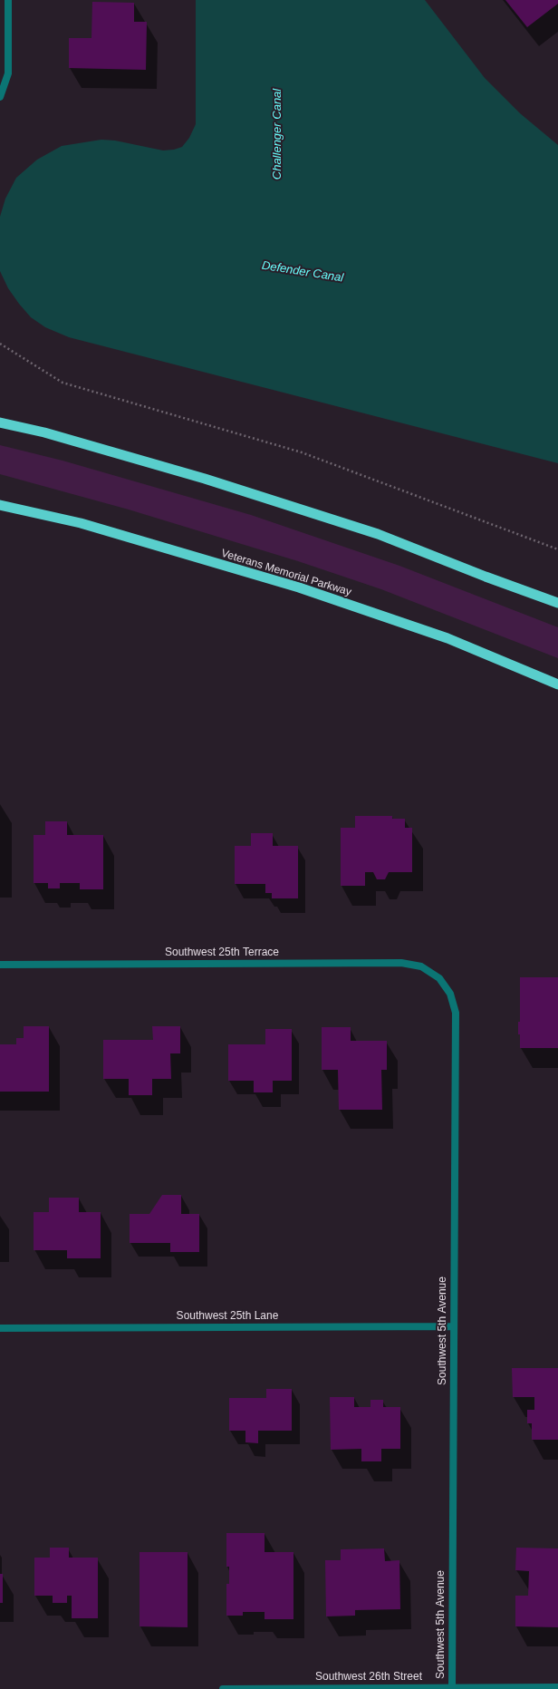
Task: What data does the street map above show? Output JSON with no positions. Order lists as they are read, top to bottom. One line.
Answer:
{"streets":{"highway":["Veterans Memorial Parkway"],"street":["Southwest 25th Terrace","Southwest 25th Lane","Southwest 5th Avenue","Southwest 26th Street"]},"crossings":[["Southwest 25th Terrace","Southwest 5th Avenue"],["Southwest 25th Lane","Southwest 5th Avenue"],["Southwest 5th Avenue","Southwest 26th Street"]],"water":["Challenger Canal","Defender Canal"]}
